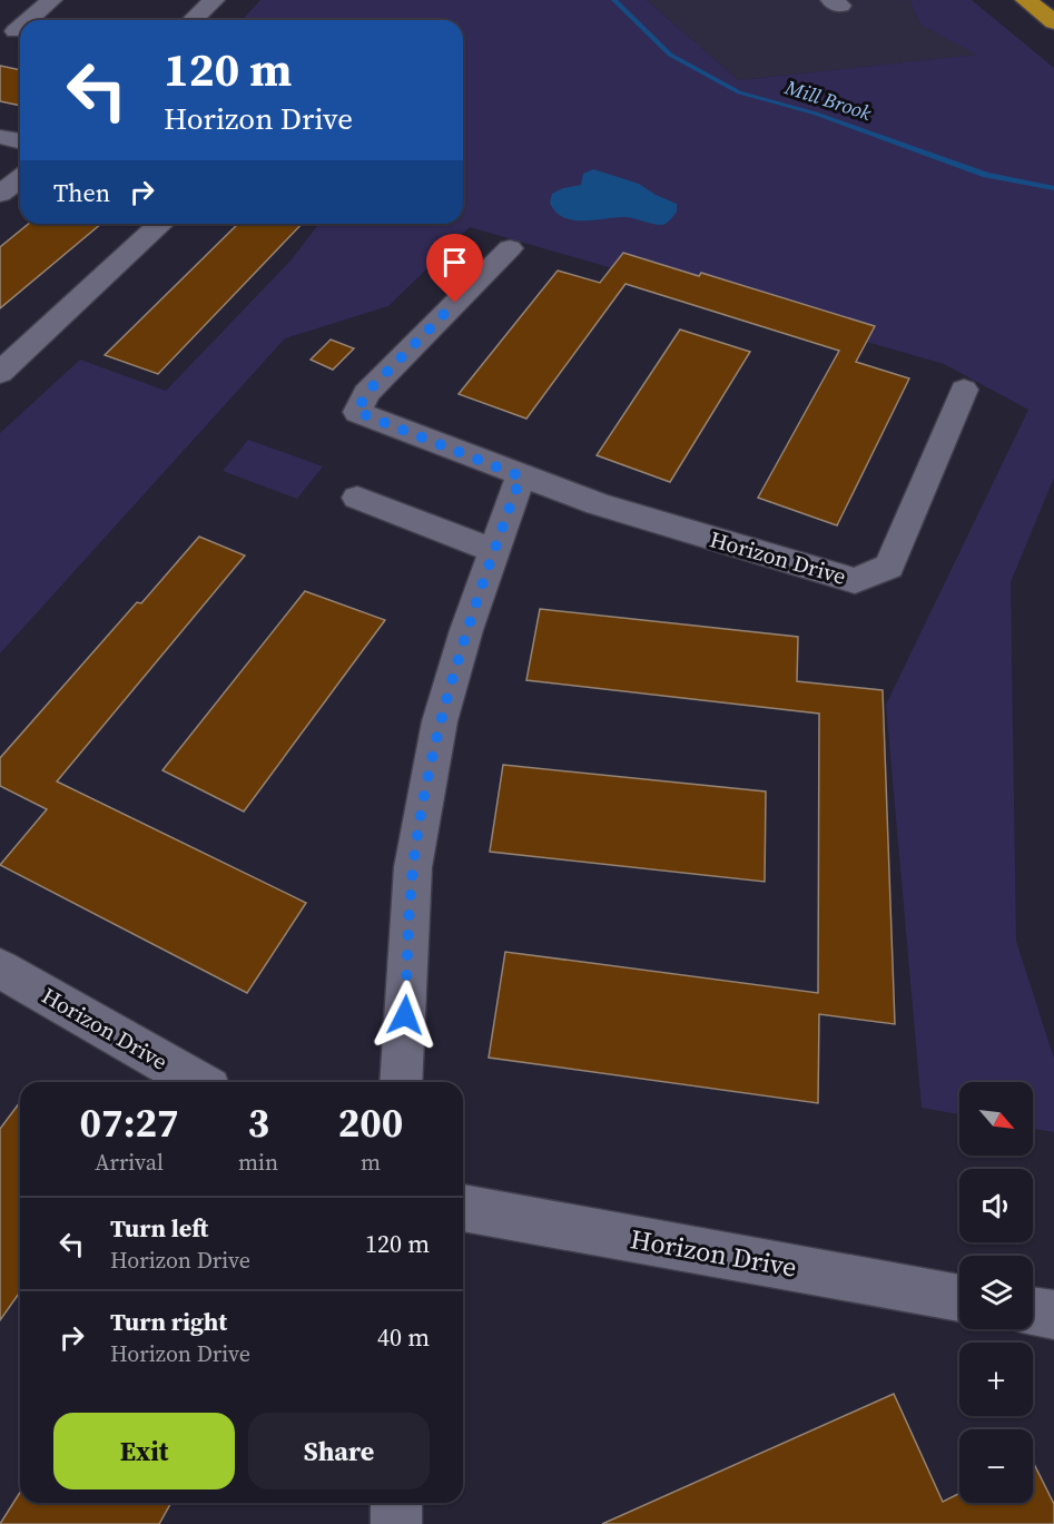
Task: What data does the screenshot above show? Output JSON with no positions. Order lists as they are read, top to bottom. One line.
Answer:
{"streets":{"street":["Horizon Drive"]},"water":["Mill Brook"],"north":"bottom right","page":{"turn":["120 m","Horizon Drive"],"then":"Then","map_buttons":["+","−"],"eta":["07:27","Arrival","3","min","200","m"],"list":[{"name":"Turn left","note":"Horizon Drive","value":"120 m"},{"name":"Turn right","note":"Horizon Drive","value":"40 m"}],"buttons":["Exit","Share"]}}
